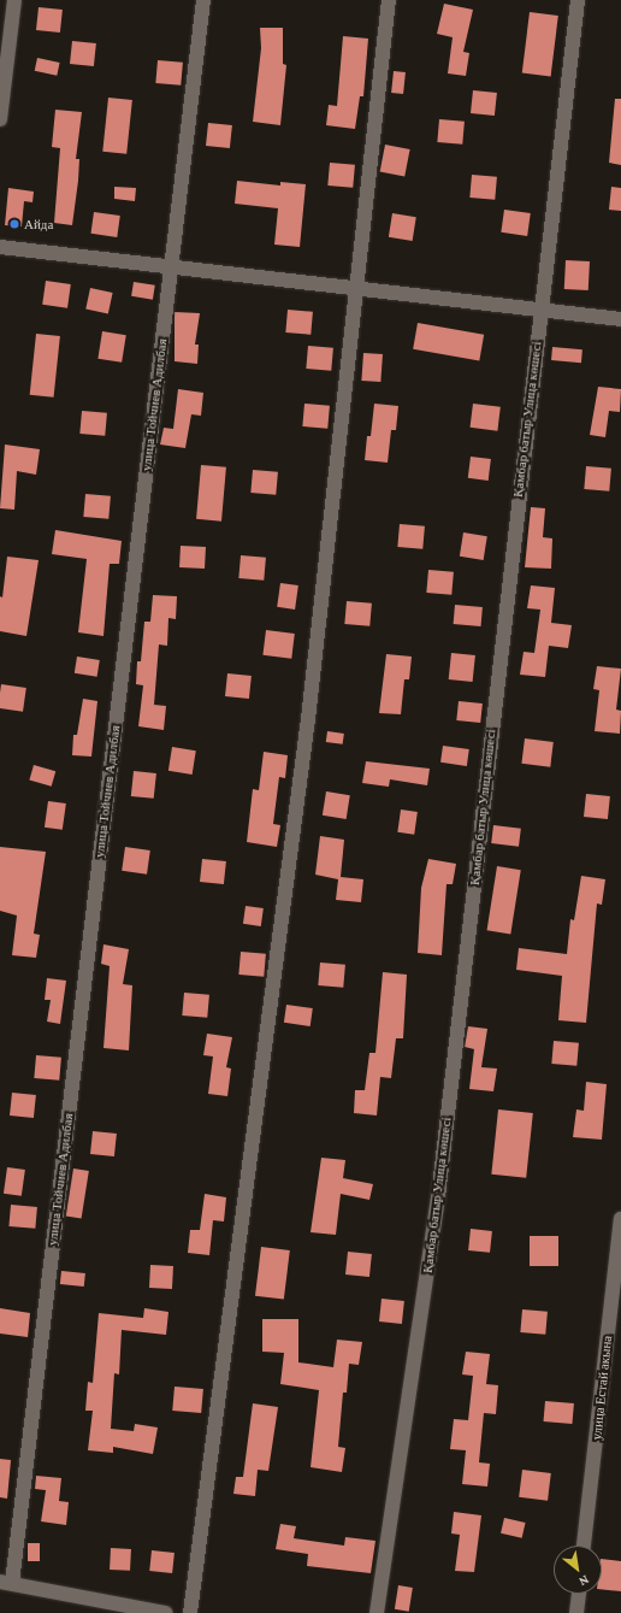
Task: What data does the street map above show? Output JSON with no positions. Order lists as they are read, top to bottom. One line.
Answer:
{"streets":{"street":["улица Тойчиев Адилбая","Қамбар батыр Улица көшесі","улица Естай акына"]},"places":["Айда"],"north":"bottom right"}
